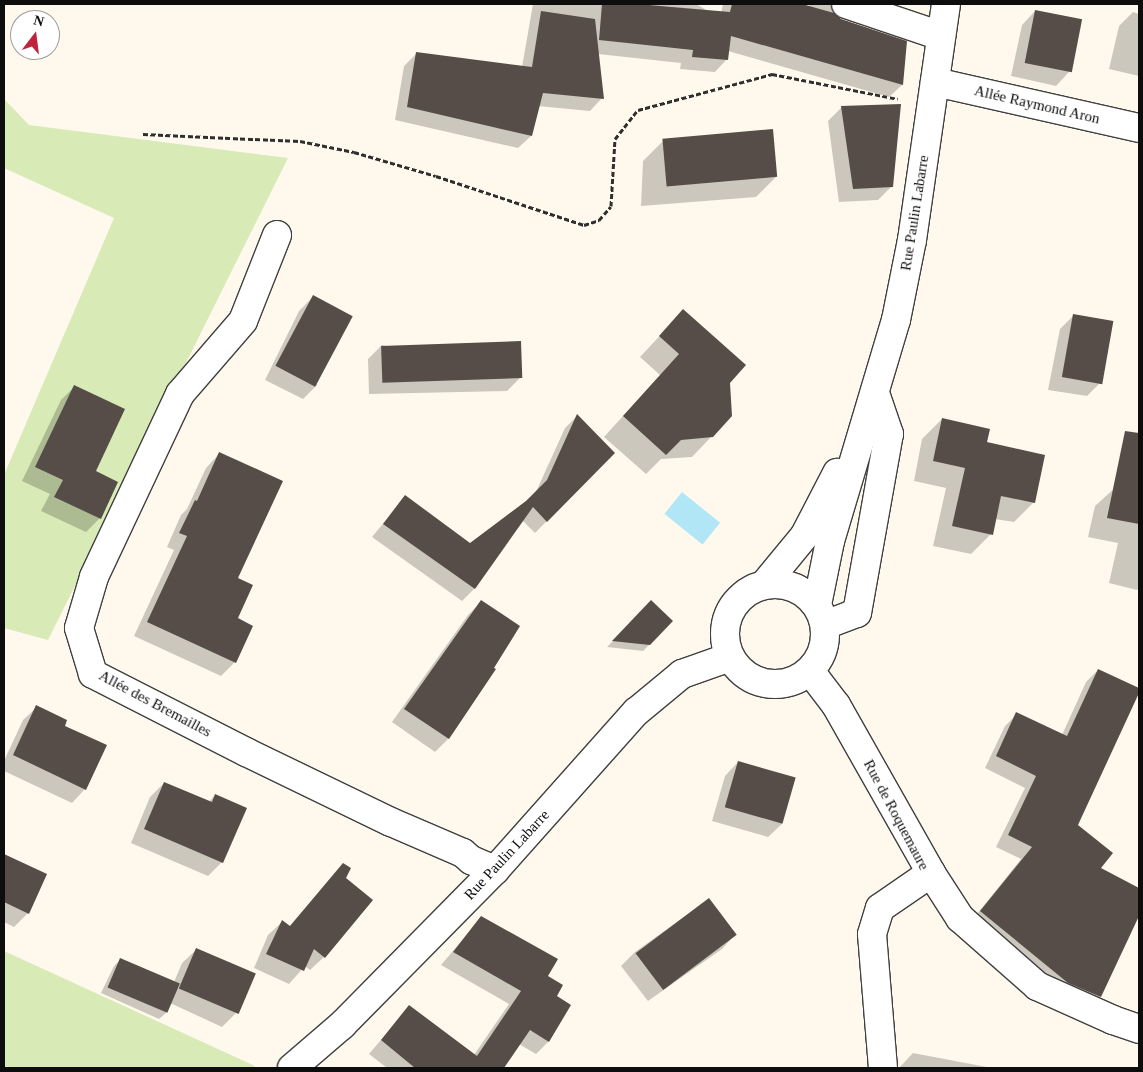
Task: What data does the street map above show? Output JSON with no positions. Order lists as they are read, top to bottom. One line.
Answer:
{"streets":{"street":["Allée Raymond Aron","Rue Paulin Labarre","Allée des Bremailles","Rue de Roquemaure"]},"crossings":[["Allée Raymond Aron","Rue Paulin Labarre"],["Rue Paulin Labarre","Allée des Bremailles"],["Rue Paulin Labarre","Rue de Roquemaure"]],"north":"top"}
